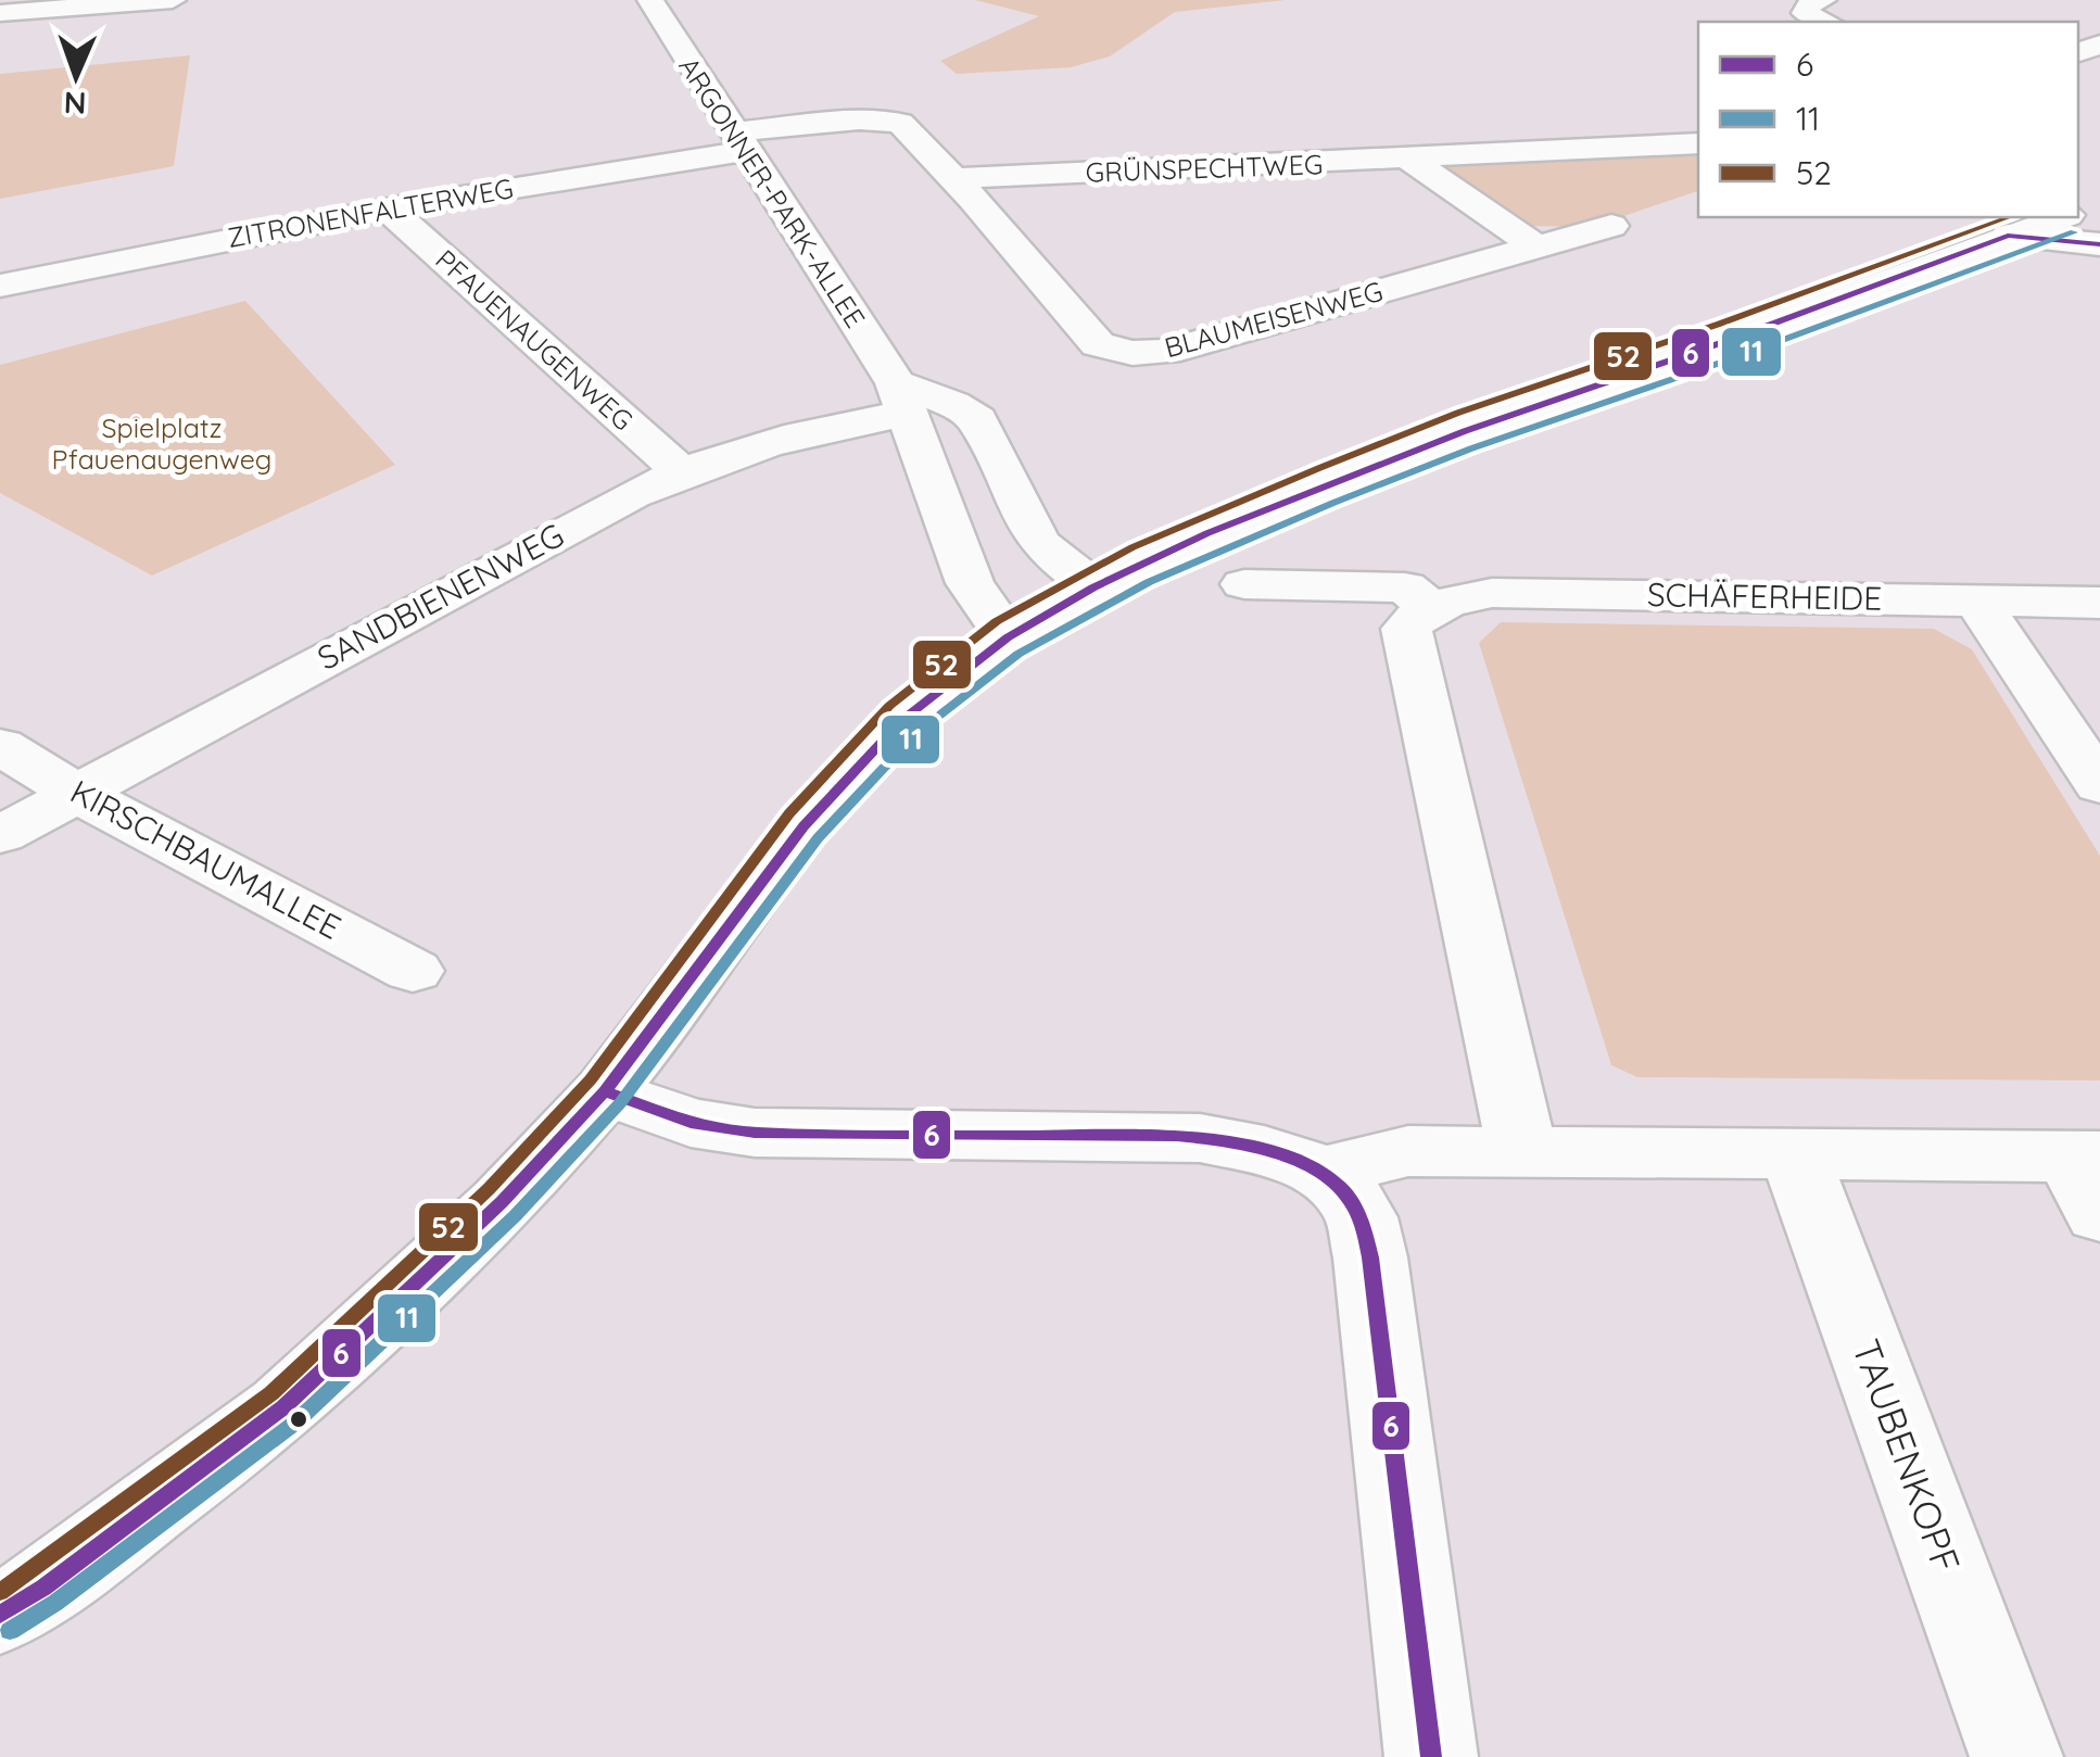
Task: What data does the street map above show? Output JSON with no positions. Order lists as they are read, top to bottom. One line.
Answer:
{"streets":{"street":["GRÜNSPECHTWEG","ARGONNER-PARK-ALLEE","ZITRONENFALTERWEG","BLAUMEISENWEG","PFAUENAUGENWEG","SANDBIENENWEG","SCHÄFERHEIDE","KIRSCHBAUMALLEE","TAUBENKOPF"]},"crossings":[["GRÜNSPECHTWEG","BLAUMEISENWEG"],["ARGONNER-PARK-ALLEE","ZITRONENFALTERWEG"],["ARGONNER-PARK-ALLEE","SANDBIENENWEG"],["ZITRONENFALTERWEG","PFAUENAUGENWEG"],["PFAUENAUGENWEG","SANDBIENENWEG"],["SANDBIENENWEG","KIRSCHBAUMALLEE"]],"parks":["Spielplatz Pfauenaugenweg"],"lines":["transit line 52","transit line 11","transit line 6"],"legend":["6","11","52"],"north":"bottom"}
